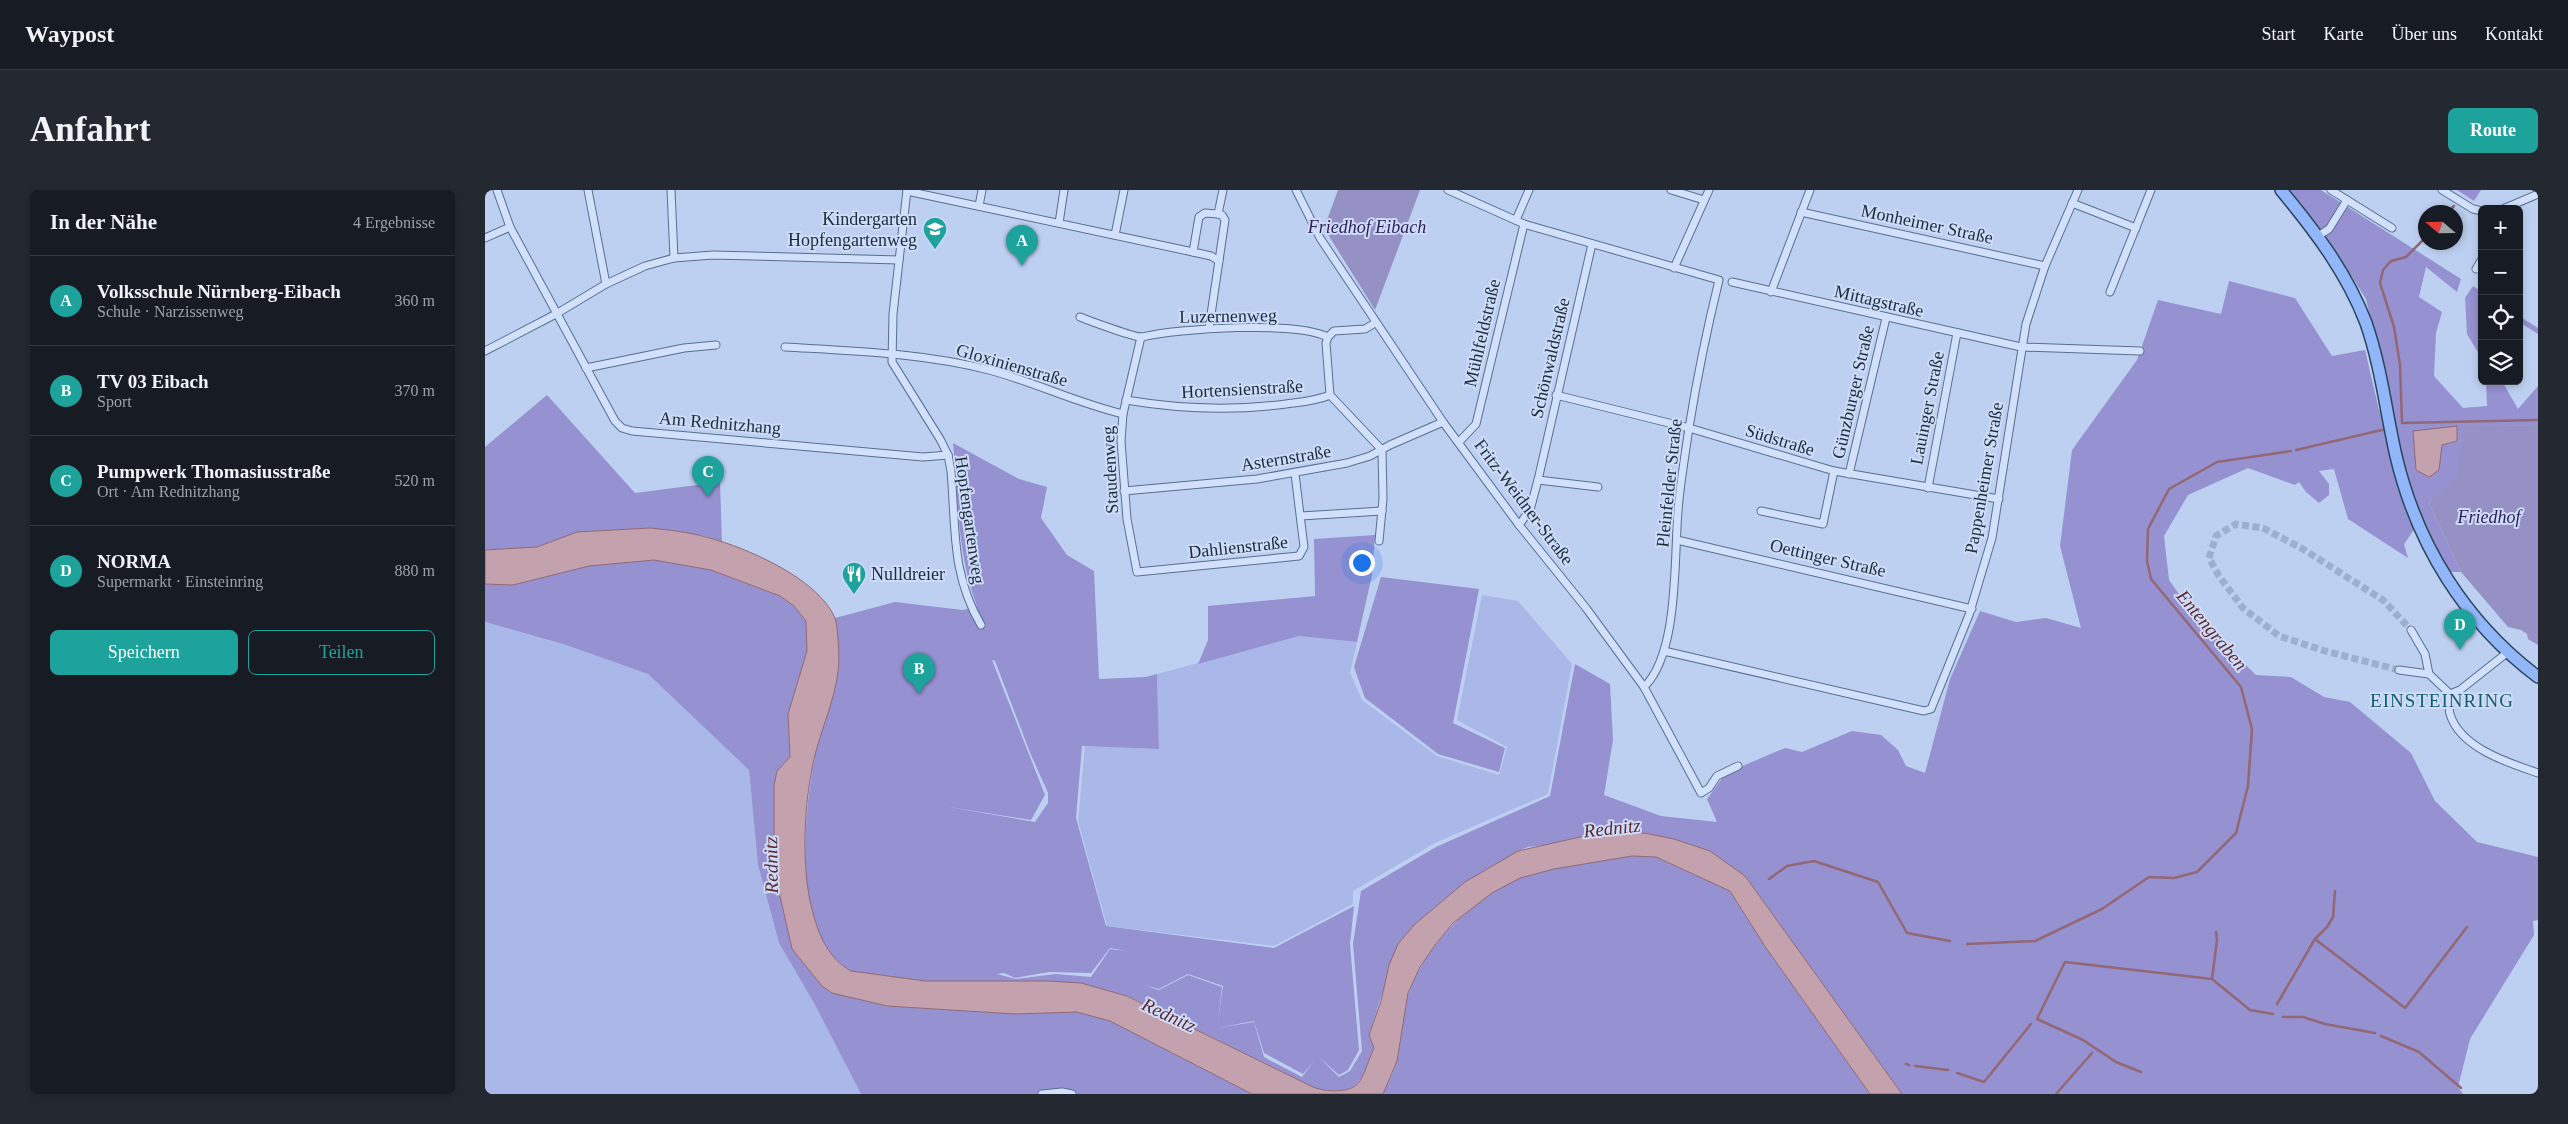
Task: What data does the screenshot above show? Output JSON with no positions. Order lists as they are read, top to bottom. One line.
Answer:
{"streets":{"street":["Monheimer Straße","Mittagstraße","Luzernenweg","Mühlfeldstraße","Schönwaldstraße","Gloxinienstraße","Hortensienstraße","Günzburger Straße","Lauinger Straße","Am Rednitzhang","Südstraße","Asternstraße","Staudenweg","Pappenheimer Straße","Pleinfelder Straße","Fritz-Weidner-Straße","Hopfengartenweg","Dahlienstraße","Oettinger Straße"]},"crossings":[["Monheimer Straße","Pappenheimer Straße"],["Mittagstraße","Günzburger Straße"],["Mittagstraße","Lauinger Straße"],["Mittagstraße","Pappenheimer Straße"],["Luzernenweg","Staudenweg"],["Mühlfeldstraße","Fritz-Weidner-Straße"],["Schönwaldstraße","Südstraße"],["Schönwaldstraße","Fritz-Weidner-Straße"],["Gloxinienstraße","Staudenweg"],["Gloxinienstraße","Hopfengartenweg"],["Hortensienstraße","Staudenweg"],["Günzburger Straße","Südstraße"],["Lauinger Straße","Südstraße"],["Am Rednitzhang","Hopfengartenweg"],["Südstraße","Pappenheimer Straße"],["Südstraße","Pleinfelder Straße"],["Asternstraße","Staudenweg"],["Asternstraße","Fritz-Weidner-Straße"],["Asternstraße","Dahlienstraße"],["Staudenweg","Dahlienstraße"],["Pappenheimer Straße","Pleinfelder Straße"],["Pappenheimer Straße","Oettinger Straße"],["Pleinfelder Straße","Fritz-Weidner-Straße"],["Pleinfelder Straße","Oettinger Straße"]],"districts":["EINSTEINRING"],"water":["Entengraben","Rednitz"],"parks":["Friedhof Eibach","Friedhof"],"places":{"school or university":["Kindergarten Hopfengartenweg"],"restaurant":["Nulldreier"]},"north":"left","page":{"header":"Waypost","nav":["Start","Karte","Über uns","Kontakt"],"buttons":["Route",["Speichern","Teilen"]],"title":"Anfahrt","heading":["In der Nähe","4 Ergebnisse"],"map_buttons":["+","−"],"pins":["A","C","D","B"],"list":[{"mark":"A","name":"Volksschule Nürnberg-Eibach","note":"Schule · Narzissenweg","value":"360 m"},{"mark":"B","name":"TV 03 Eibach","note":"Sport","value":"370 m"},{"mark":"C","name":"Pumpwerk Thomasiusstraße","note":"Ort · Am Rednitzhang","value":"520 m"},{"mark":"D","name":"NORMA","note":"Supermarkt · Einsteinring","value":"880 m"}]}}
